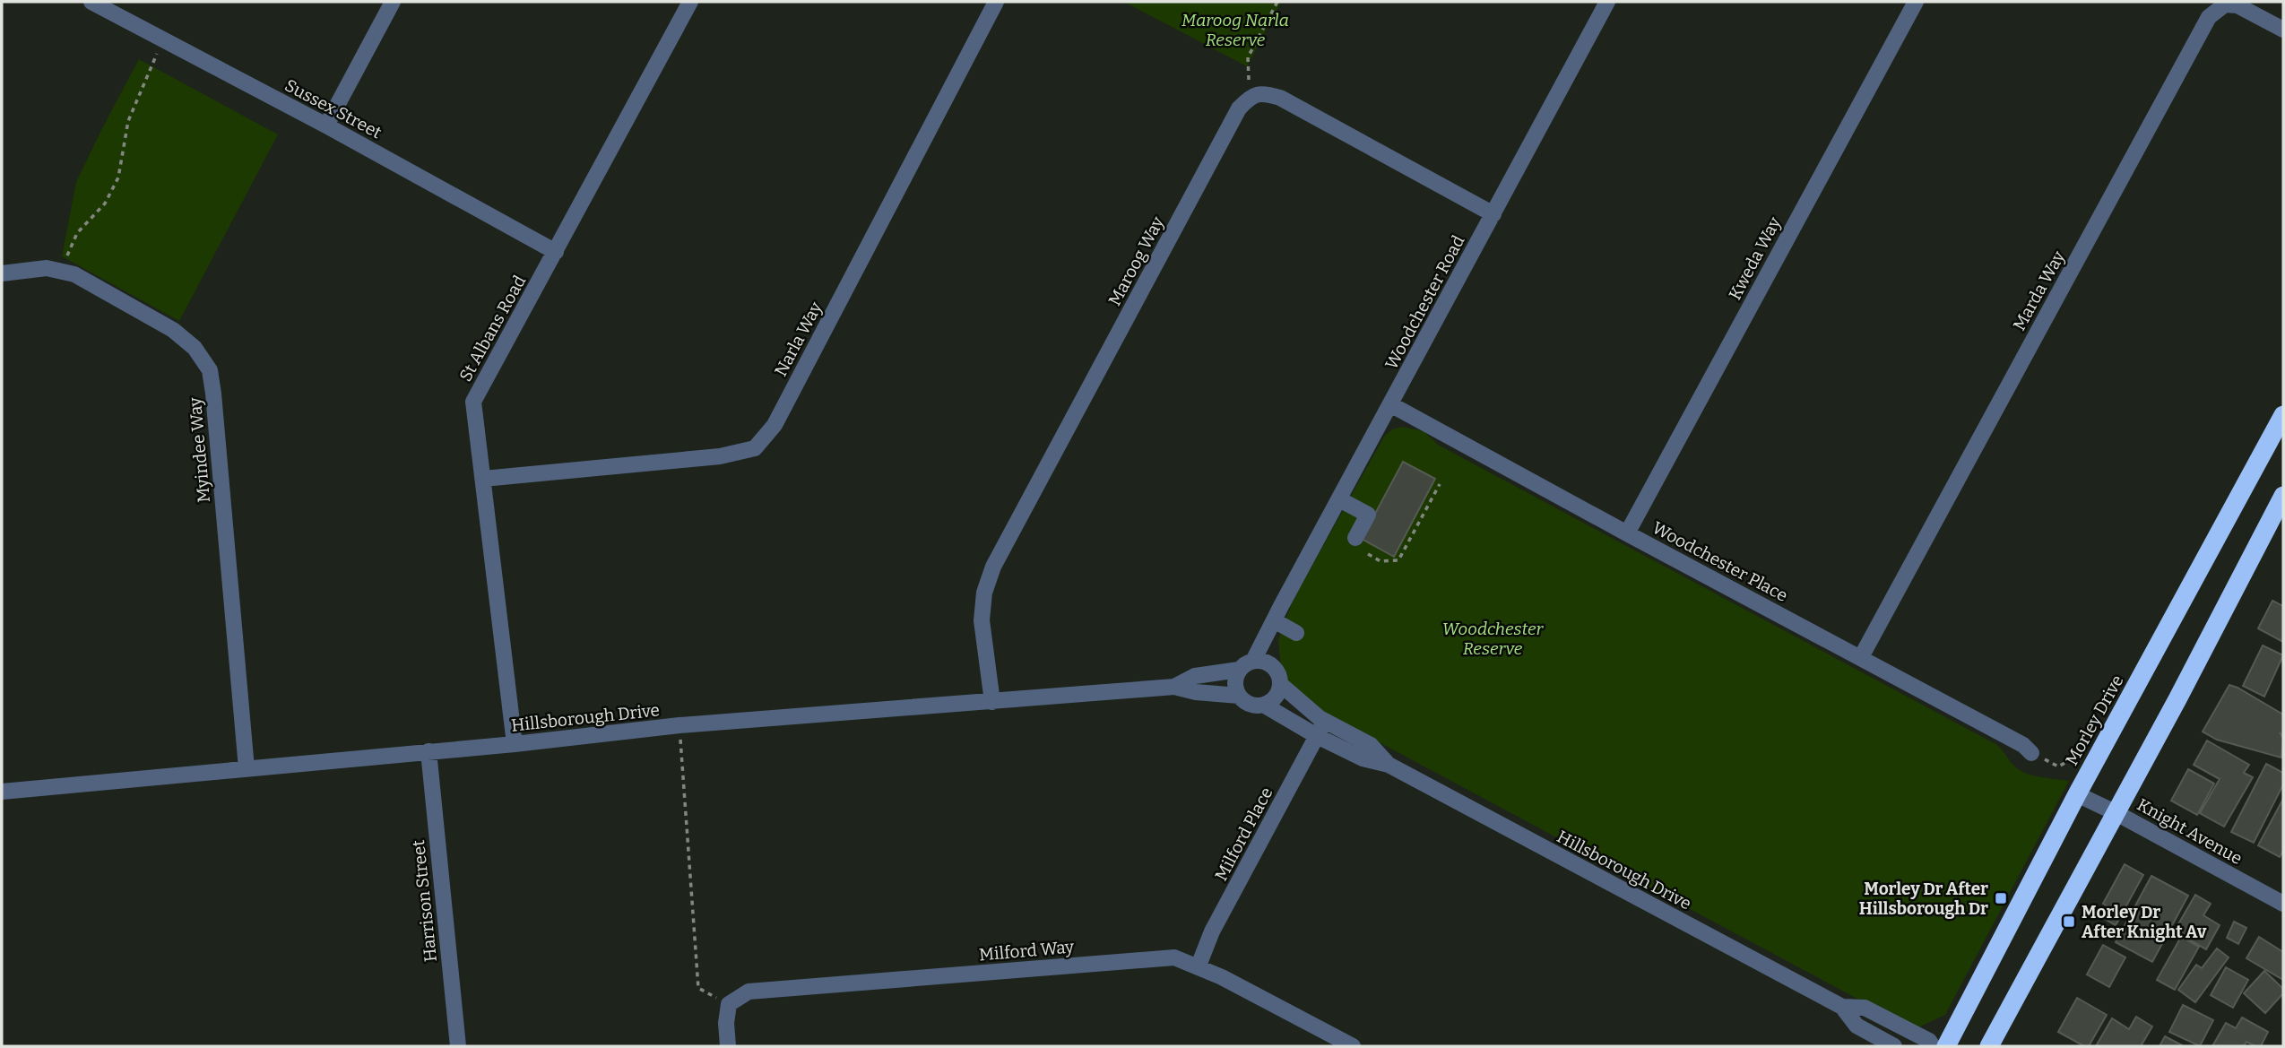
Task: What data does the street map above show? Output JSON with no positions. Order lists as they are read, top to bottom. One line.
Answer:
{"streets":{"highway":["Morley Drive"],"street":["Sussex Street","Kweda Way","Maroog Way","Marda Way","Woodchester Road","St Albans Road","Narla Way","Myindee Way","Woodchester Place","Hillsborough Drive","Knight Avenue","Milford Place","Harrison Street","Milford Way"]},"crossings":[["Sussex Street","St Albans Road"],["Kweda Way","Woodchester Place"],["Maroog Way","Hillsborough Drive"],["Marda Way","Woodchester Place"],["Woodchester Road","Woodchester Place"],["Woodchester Road","Hillsborough Drive"],["St Albans Road","Narla Way"],["St Albans Road","Hillsborough Drive"],["Myindee Way","Hillsborough Drive"],["Hillsborough Drive","Milford Place"],["Hillsborough Drive","Harrison Street"],["Morley Drive","Knight Avenue"],["Milford Place","Milford Way"]],"parks":["Maroog Narla Reserve","Woodchester Reserve"],"places":{"transit":["Morley Dr After Hillsborough Dr","Morley Dr After Knight Av"]}}
